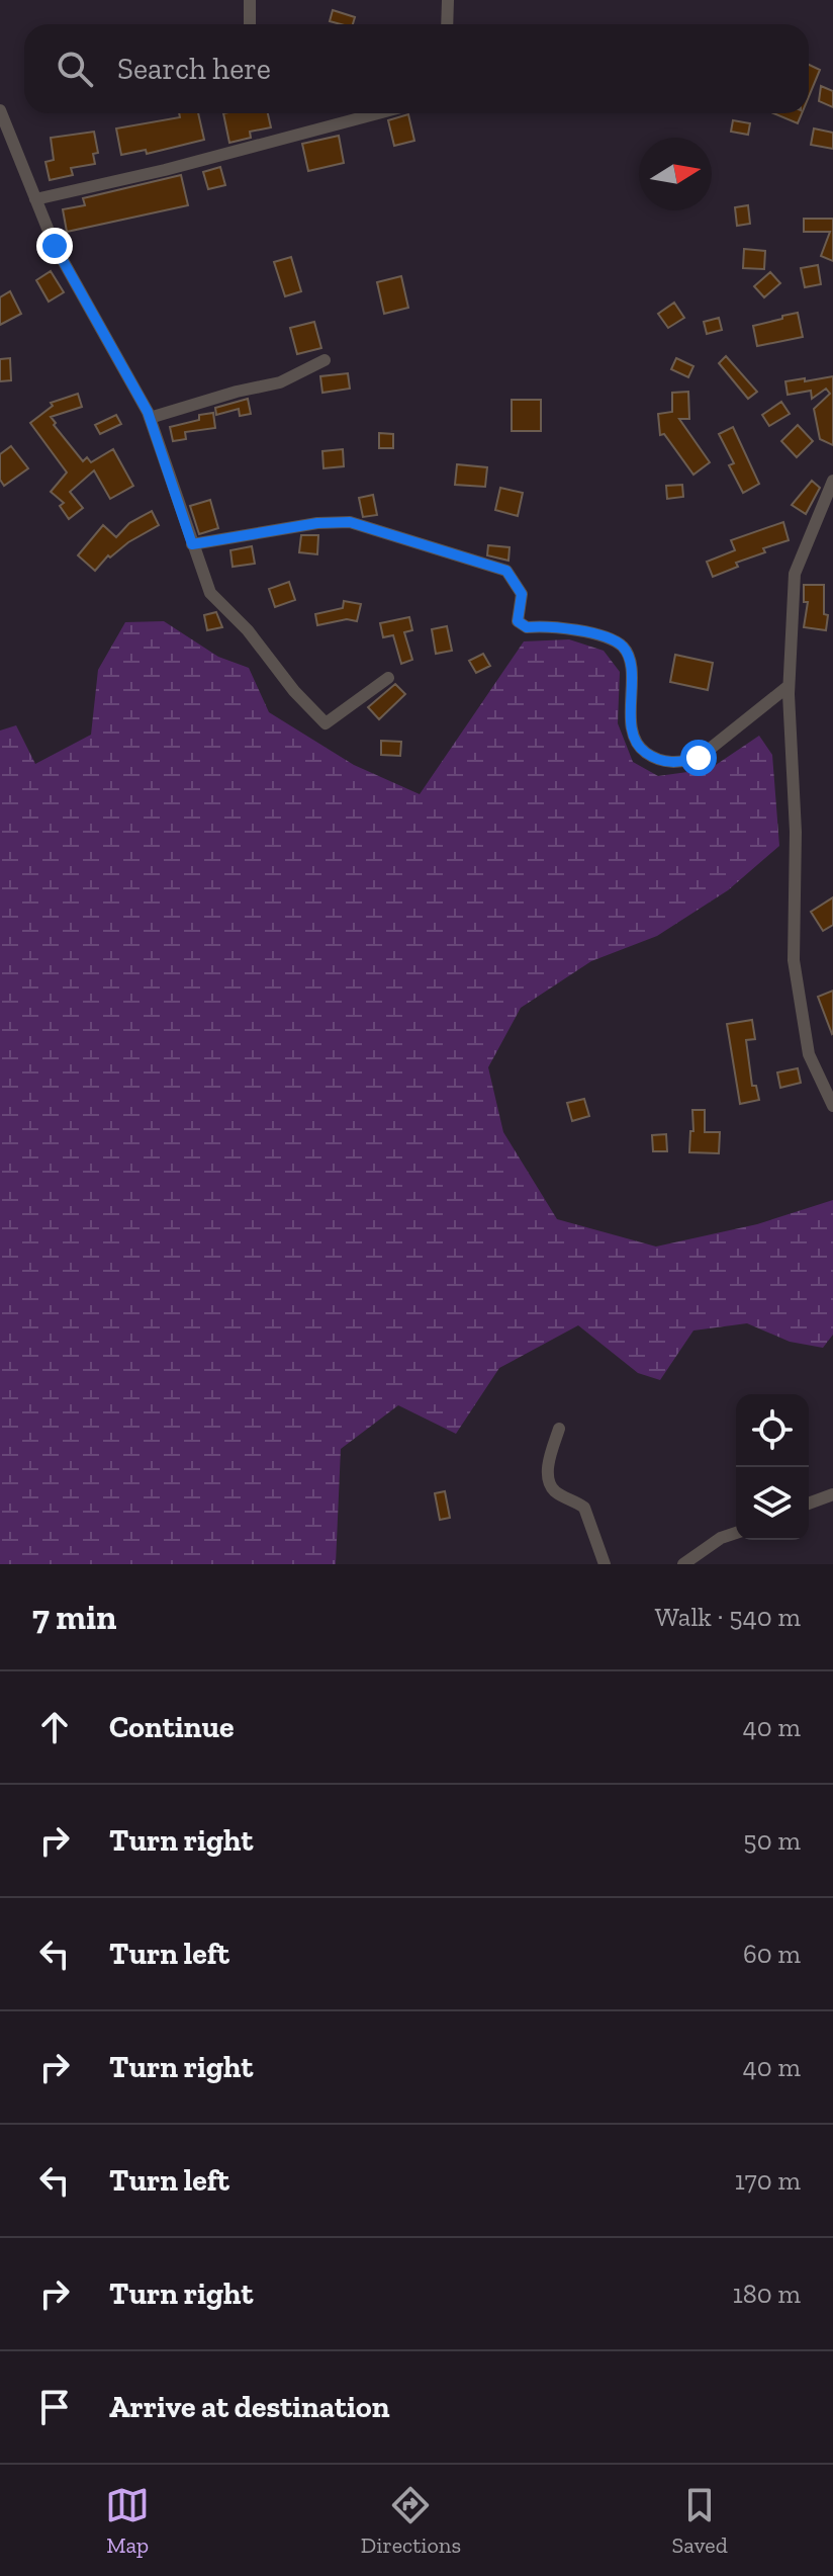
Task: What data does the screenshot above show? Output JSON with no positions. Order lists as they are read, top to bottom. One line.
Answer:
{"north":"right","page":{"search":"Search here","heading":["7 min","Walk · 540 m"],"list":[["Continue","40 m"],["Turn right","50 m"],["Turn left","60 m"],["Turn right","40 m"],["Turn left","170 m"],["Turn right","180 m"],"Arrive at destination"],"nav":["Map","Directions","Saved"]}}
